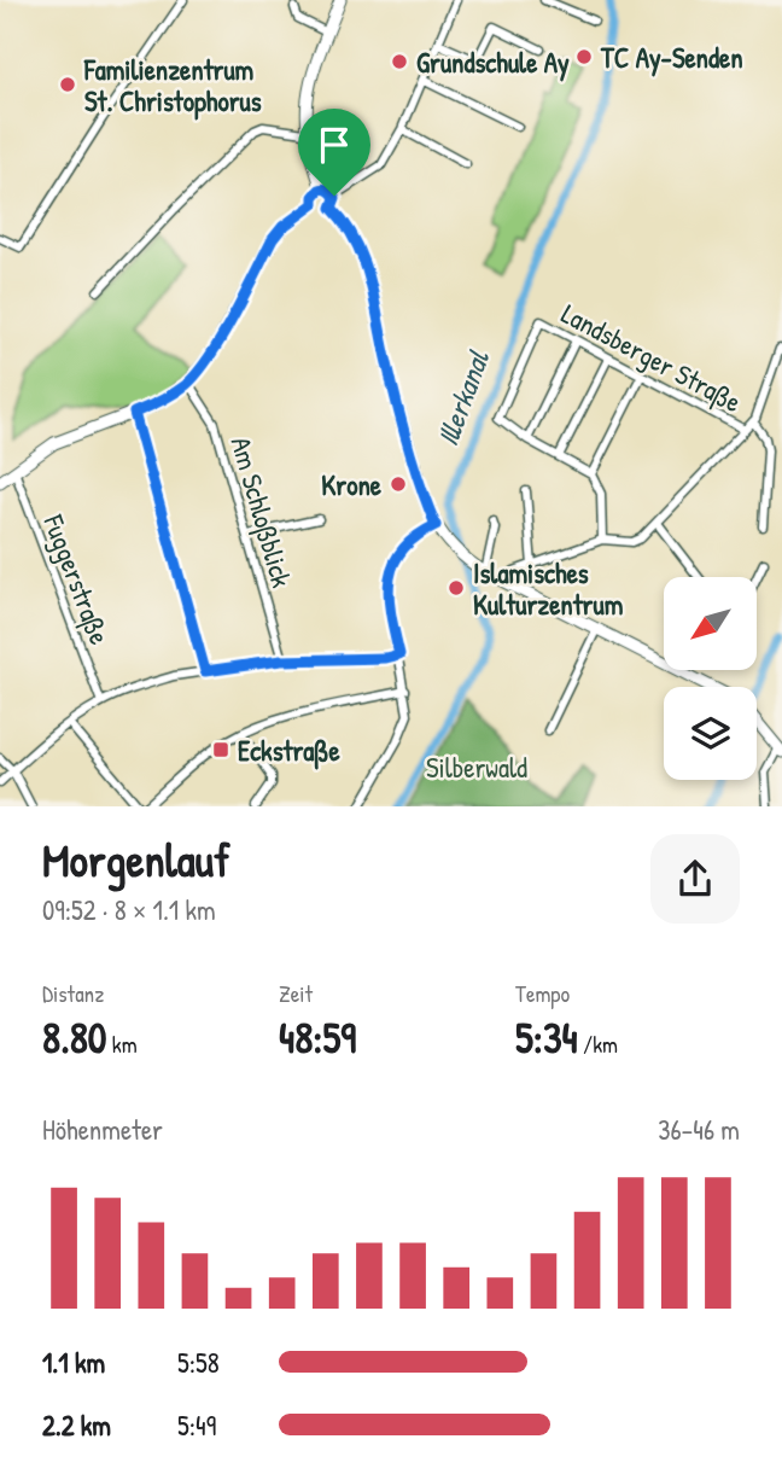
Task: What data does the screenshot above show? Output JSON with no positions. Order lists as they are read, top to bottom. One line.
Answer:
{"streets":{"street":["Landsberger Straße","Am Schloßblick","Fuggerstraße"]},"water":["Illerkanal"],"parks":["Silberwald"],"places":{"other":["TC Ay-Senden","Grundschule Ay","Familienzentrum St. Christophorus","Krone","Islamisches Kulturzentrum"],"transit":["Eckstraße"]},"north":"bottom left","page":{"heading":["Morgenlauf","09:52 · 8 × 1.1 km"],"stats":[["Distanz","8.80 km"],["Zeit","48:59"],["Tempo","5:34 /km"]],"chart":["Höhenmeter","36–46 m"],"list":[{"name":"1.1 km","note":"5:58"},{"name":"2.2 km","note":"5:49"}]}}
